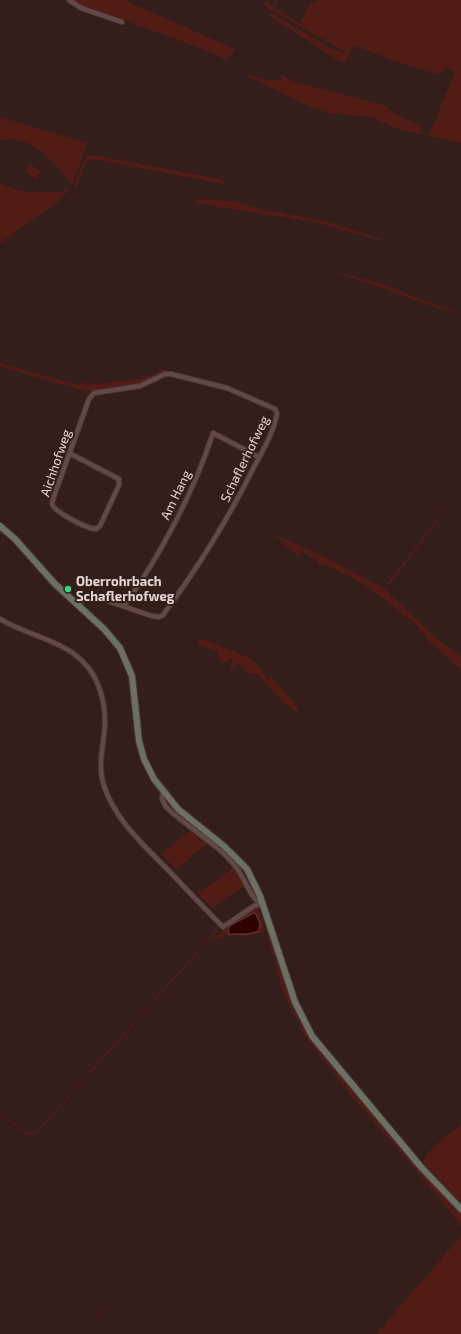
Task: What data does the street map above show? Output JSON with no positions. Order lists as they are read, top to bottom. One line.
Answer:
{"streets":{"street":["Schaflerhofweg","Aichhofweg","Am Hang"]},"crossings":[["Schaflerhofweg","Aichhofweg"],["Schaflerhofweg","Am Hang"]],"places":["Oberrohrbach Schaflerhofweg"]}
